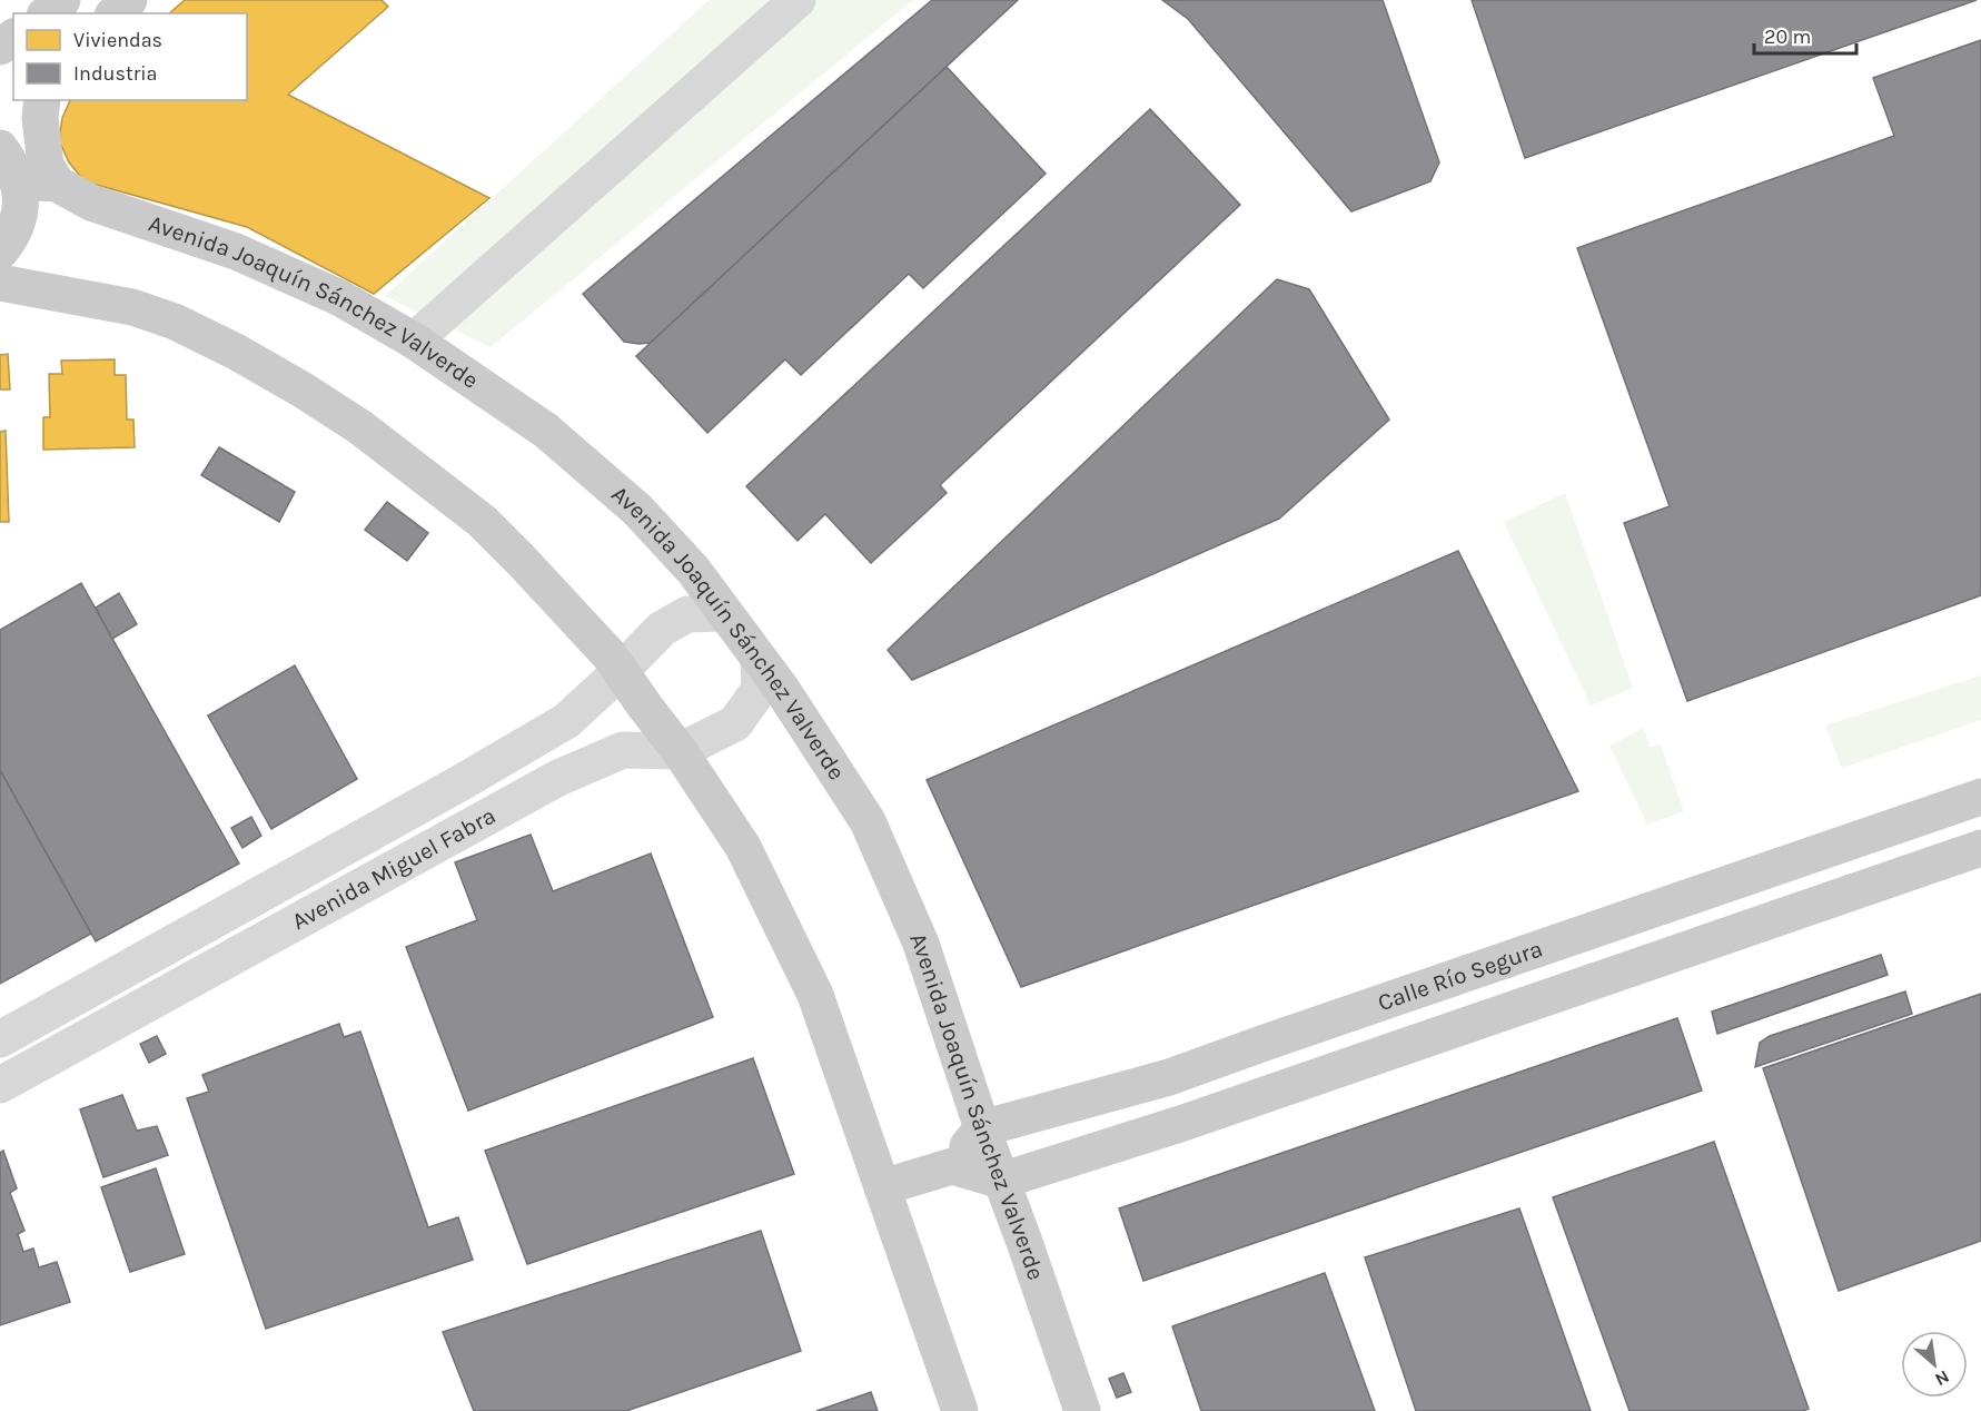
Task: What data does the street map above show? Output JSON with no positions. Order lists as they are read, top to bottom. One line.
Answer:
{"streets":{"main road":["Avenida Joaquín Sánchez Valverde","Calle Río Segura"],"street":["Avenida Miguel Fabra"]},"crossings":[["Avenida Joaquín Sánchez Valverde","Avenida Miguel Fabra"],["Avenida Joaquín Sánchez Valverde","Calle Río Segura"]],"legend":["Viviendas","Industria"],"scale_bar":"20 m","north":"bottom right"}
